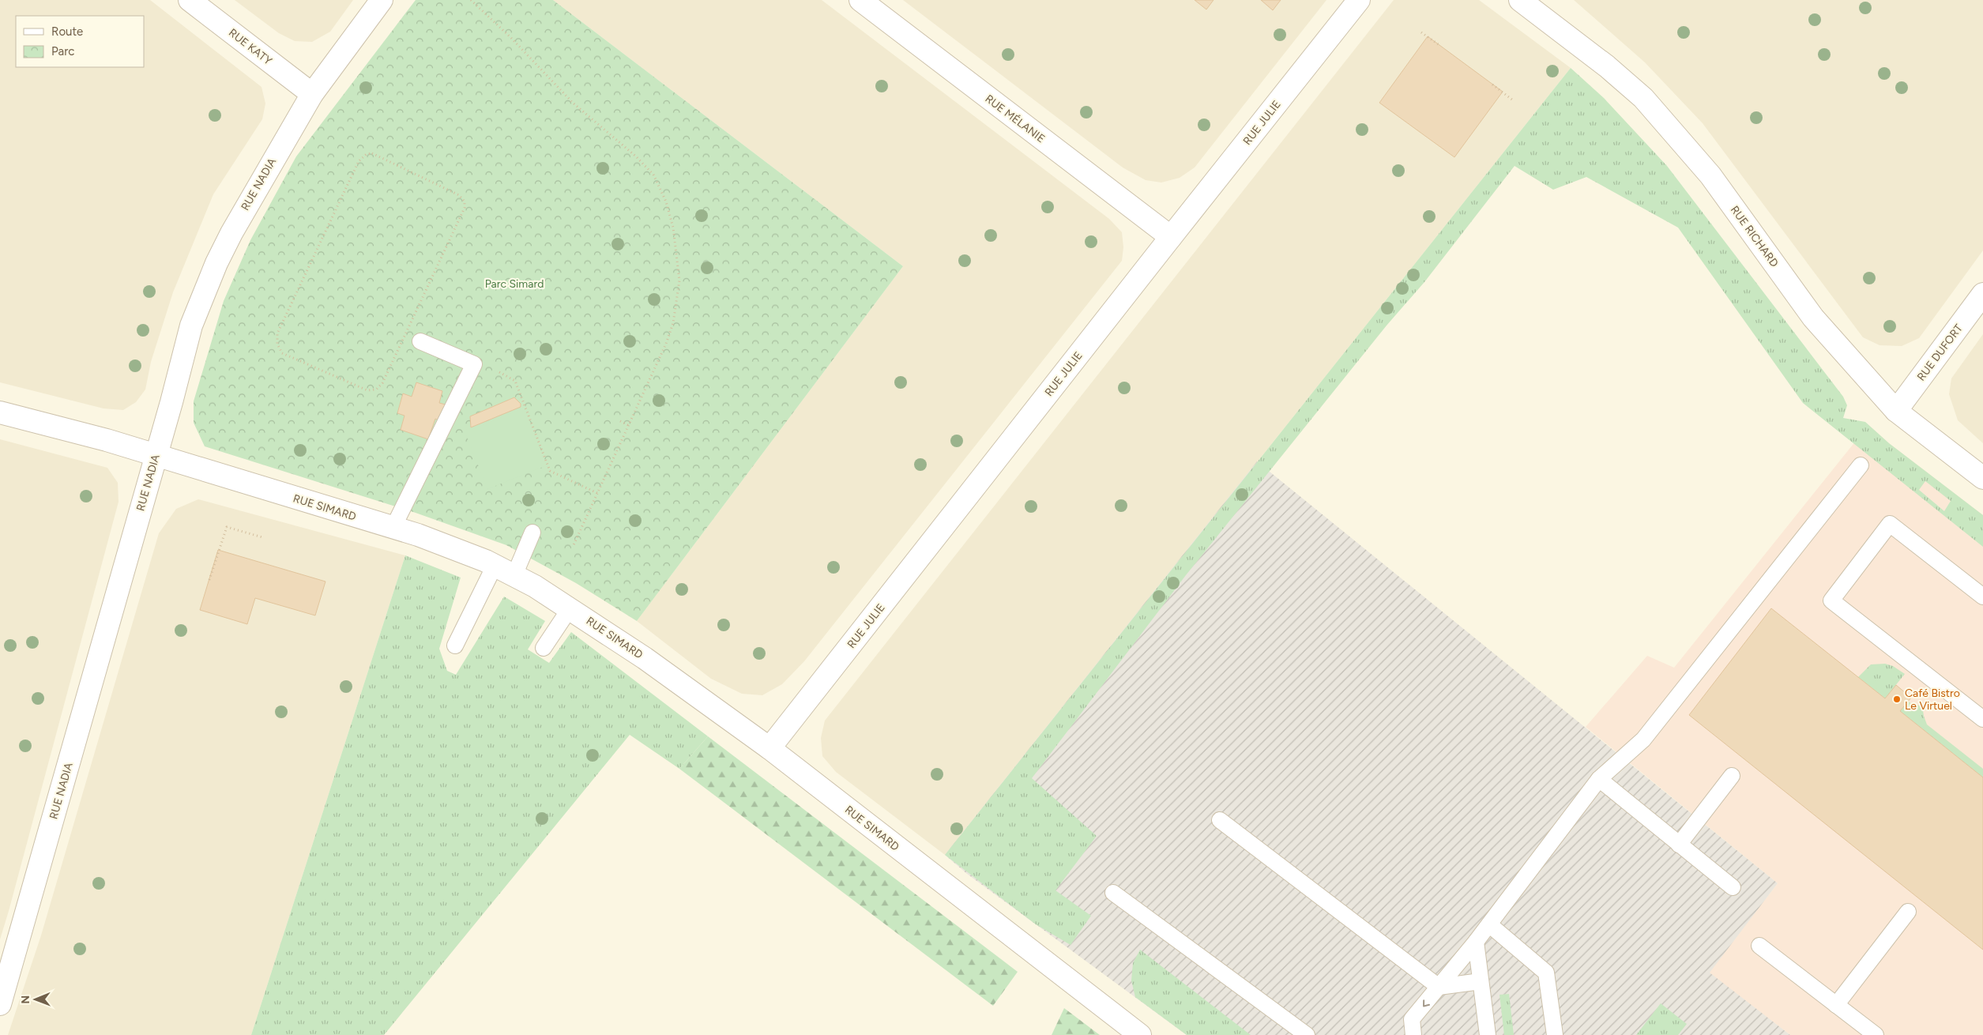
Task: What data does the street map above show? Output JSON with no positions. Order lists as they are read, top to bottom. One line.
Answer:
{"streets":{"street":["RUE KATY","RUE MÉLANIE","RUE JULIE","RUE NADIA","RUE RICHARD","RUE DUFORT","RUE SIMARD"]},"crossings":[["RUE KATY","RUE NADIA"],["RUE MÉLANIE","RUE JULIE"],["RUE JULIE","RUE SIMARD"],["RUE NADIA","RUE SIMARD"],["RUE RICHARD","RUE DUFORT"]],"parks":["Parc Simard"],"places":["Café Bistro Le Virtuel"],"legend":["Route","Parc"],"north":"left"}
